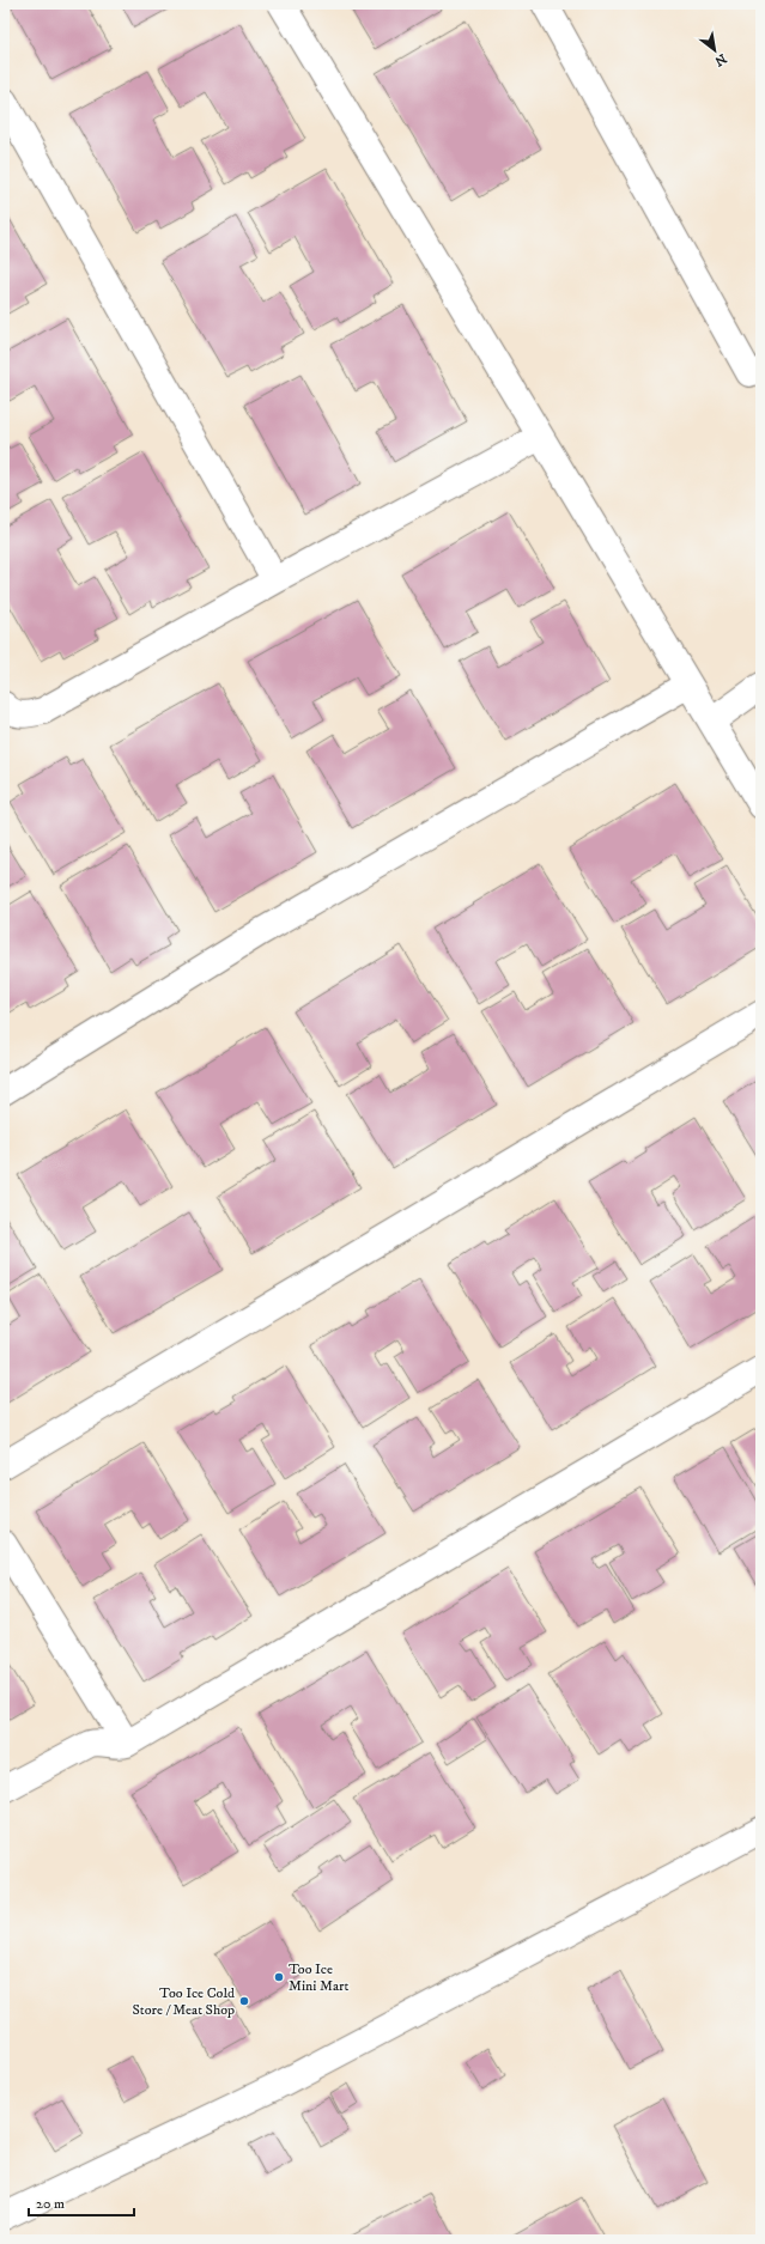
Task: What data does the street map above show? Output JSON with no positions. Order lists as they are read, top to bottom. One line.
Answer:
{"places":["Too Ice Mini Mart","Too Ice Cold Store / Meat Shop"],"scale_bar":"20 m","north":"bottom right"}
